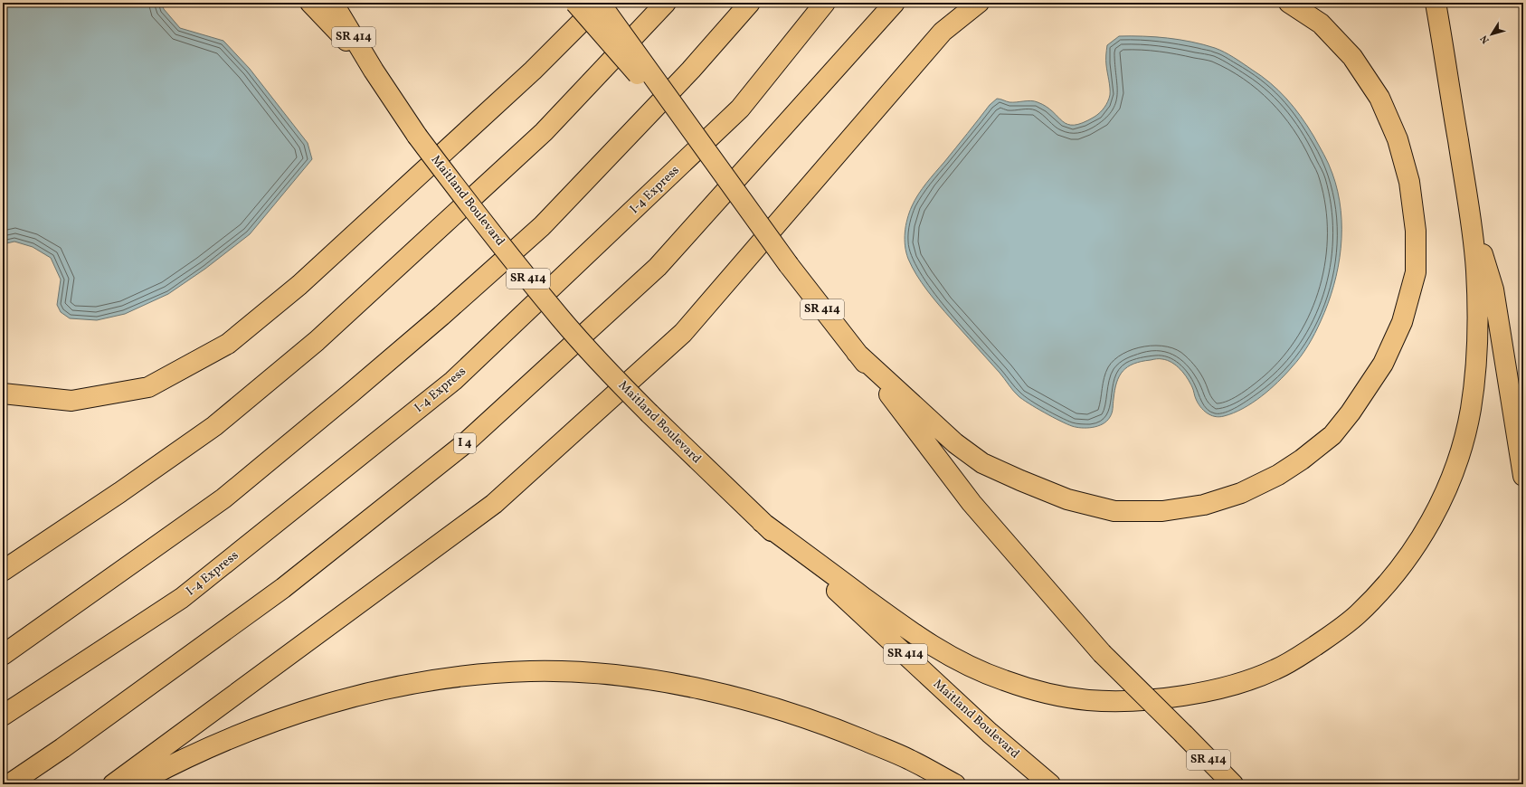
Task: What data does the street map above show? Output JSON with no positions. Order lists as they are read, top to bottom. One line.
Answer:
{"streets":{"highway":["SR 414","I-4 Express","Maitland Boulevard","I 4"]},"north":"bottom left"}
